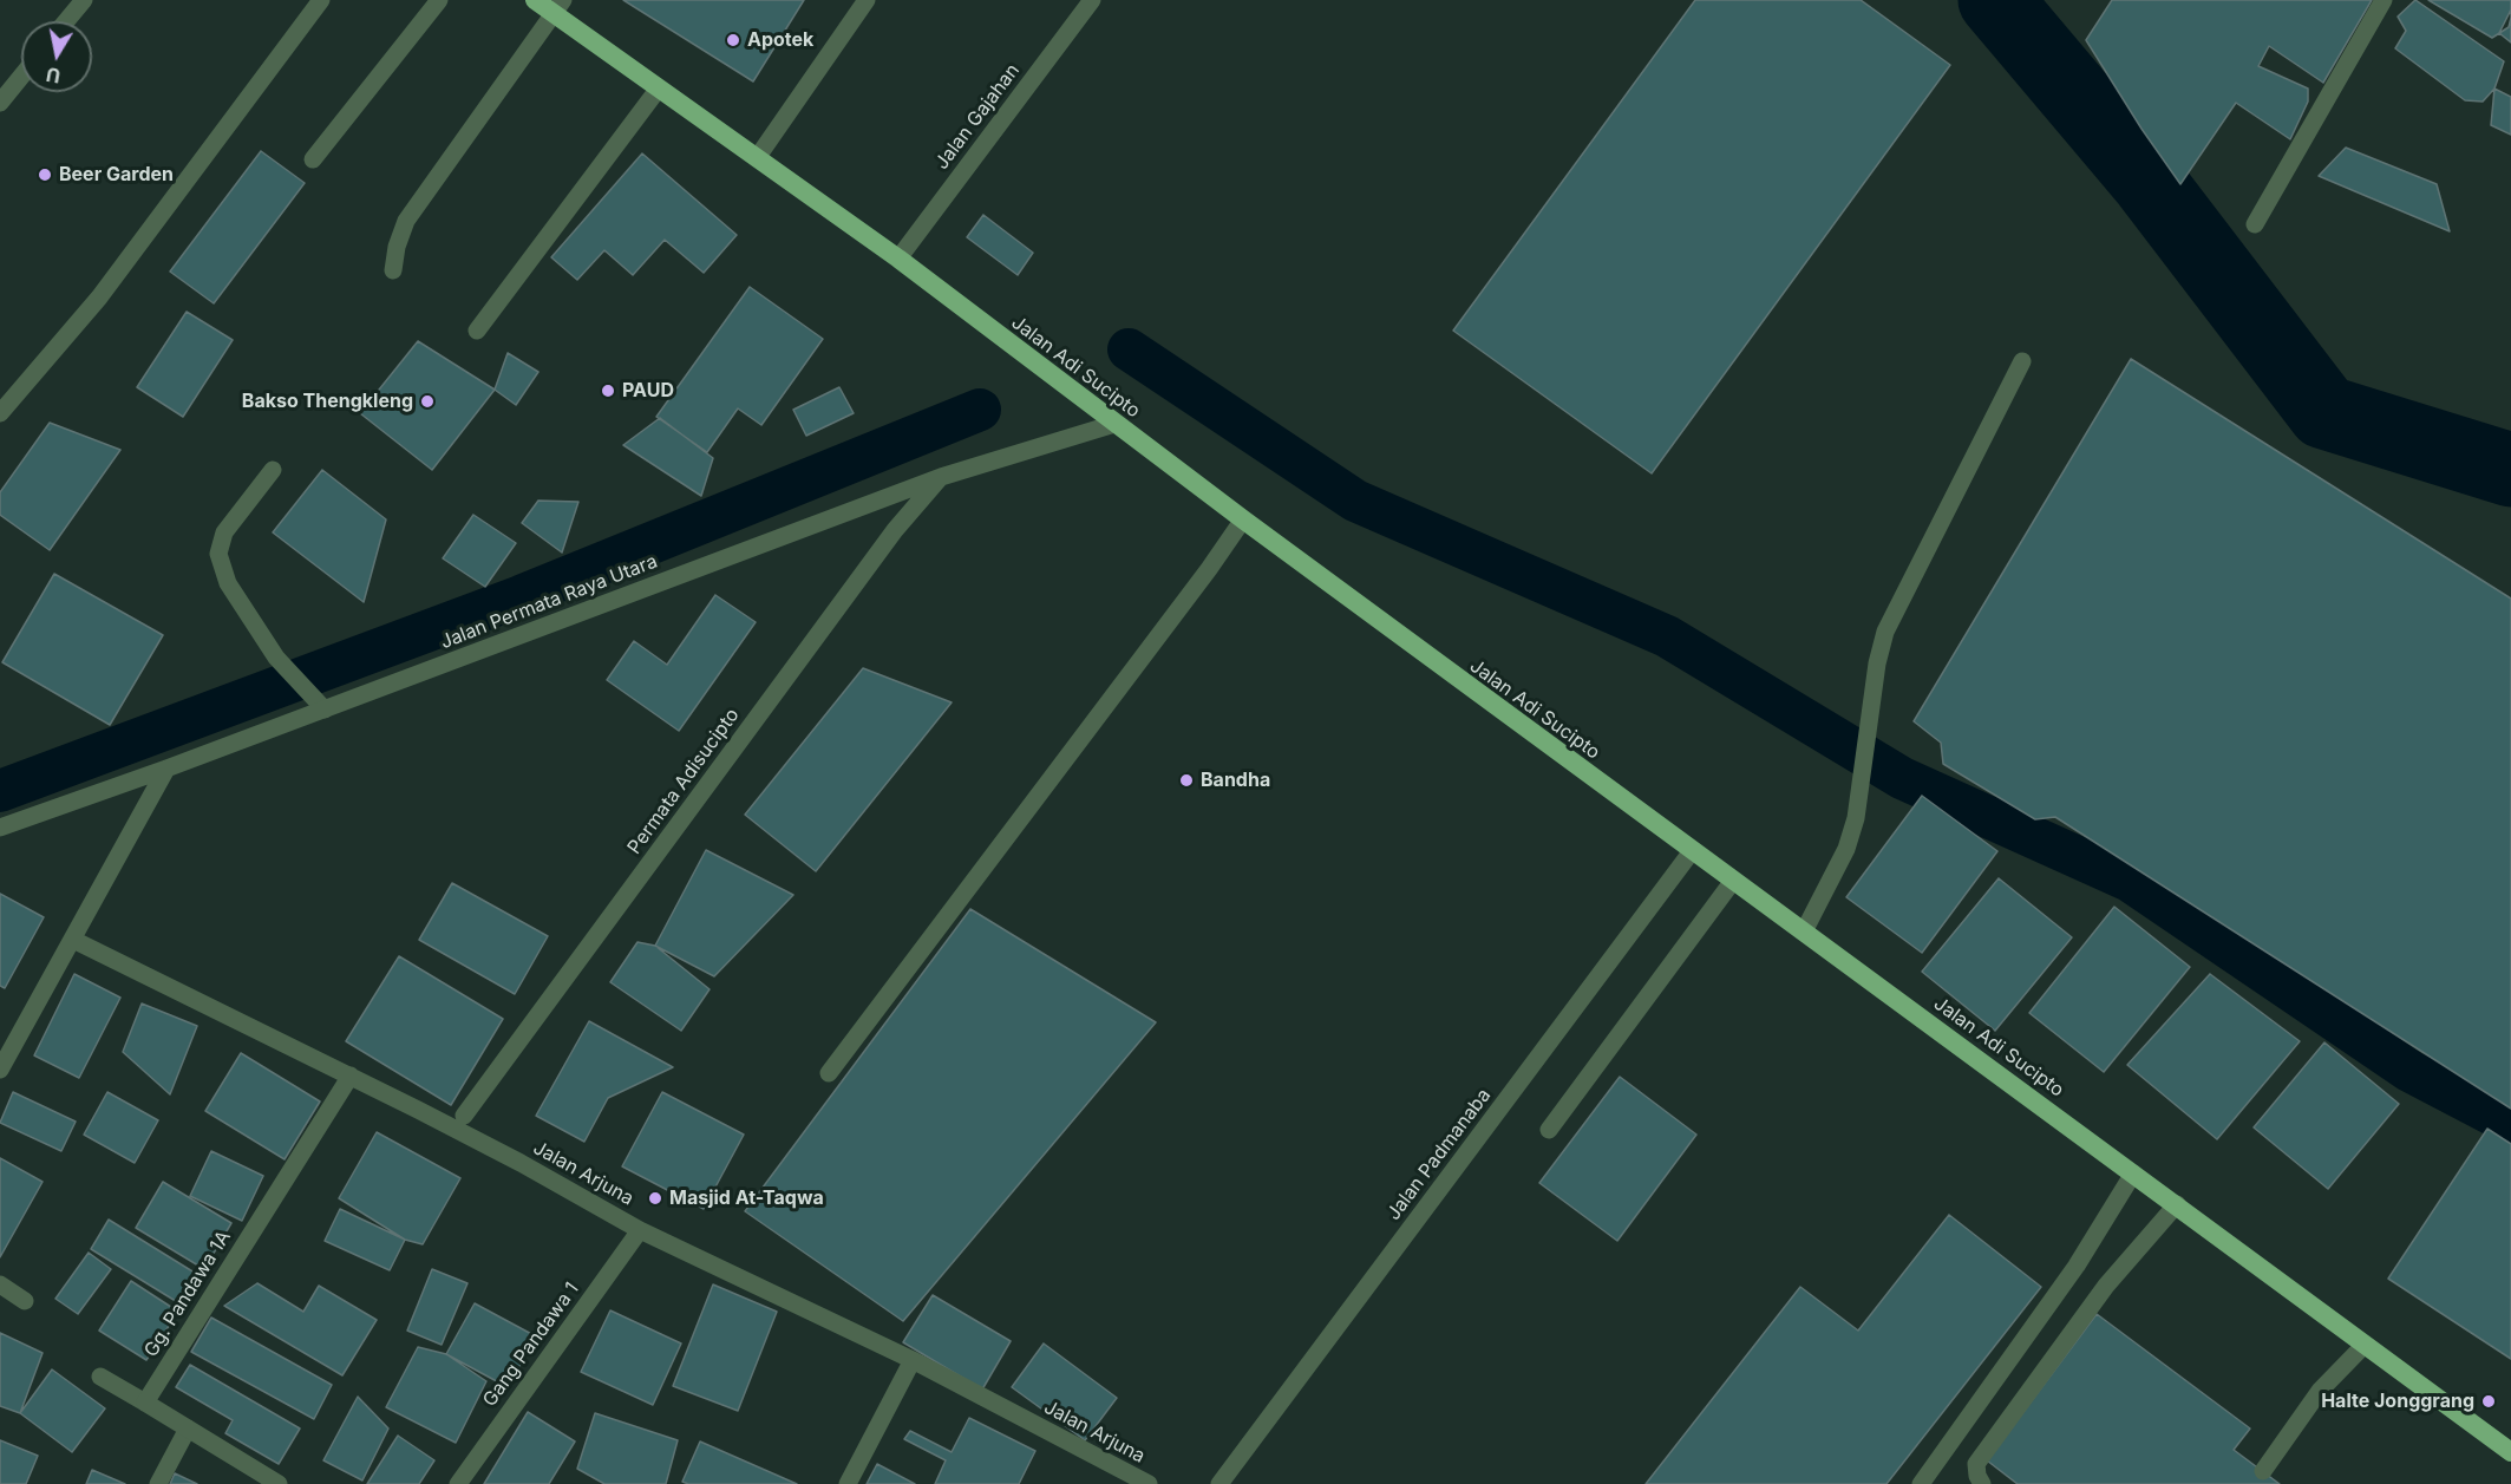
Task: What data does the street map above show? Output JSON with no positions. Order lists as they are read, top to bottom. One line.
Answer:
{"streets":{"highway":["Jalan Adi Sucipto"],"street":["Jalan Gajahan","Jalan Permata Raya Utara","Permata Adisucipto","Jalan Padmanaba","Jalan Arjuna","Gg. Pandawa 1A","Gang Pandawa 1"]},"crossings":[["Jalan Gajahan","Jalan Adi Sucipto"],["Jalan Adi Sucipto","Jalan Permata Raya Utara"],["Jalan Adi Sucipto","Jalan Padmanaba"],["Jalan Permata Raya Utara","Permata Adisucipto"],["Jalan Arjuna","Gg. Pandawa 1A"],["Jalan Arjuna","Gang Pandawa 1"]],"places":["Apotek","Beer Garden","PAUD","Bakso Thengkleng","Bandha","Masjid At-Taqwa","Halte Jonggrang"],"north":"bottom"}
